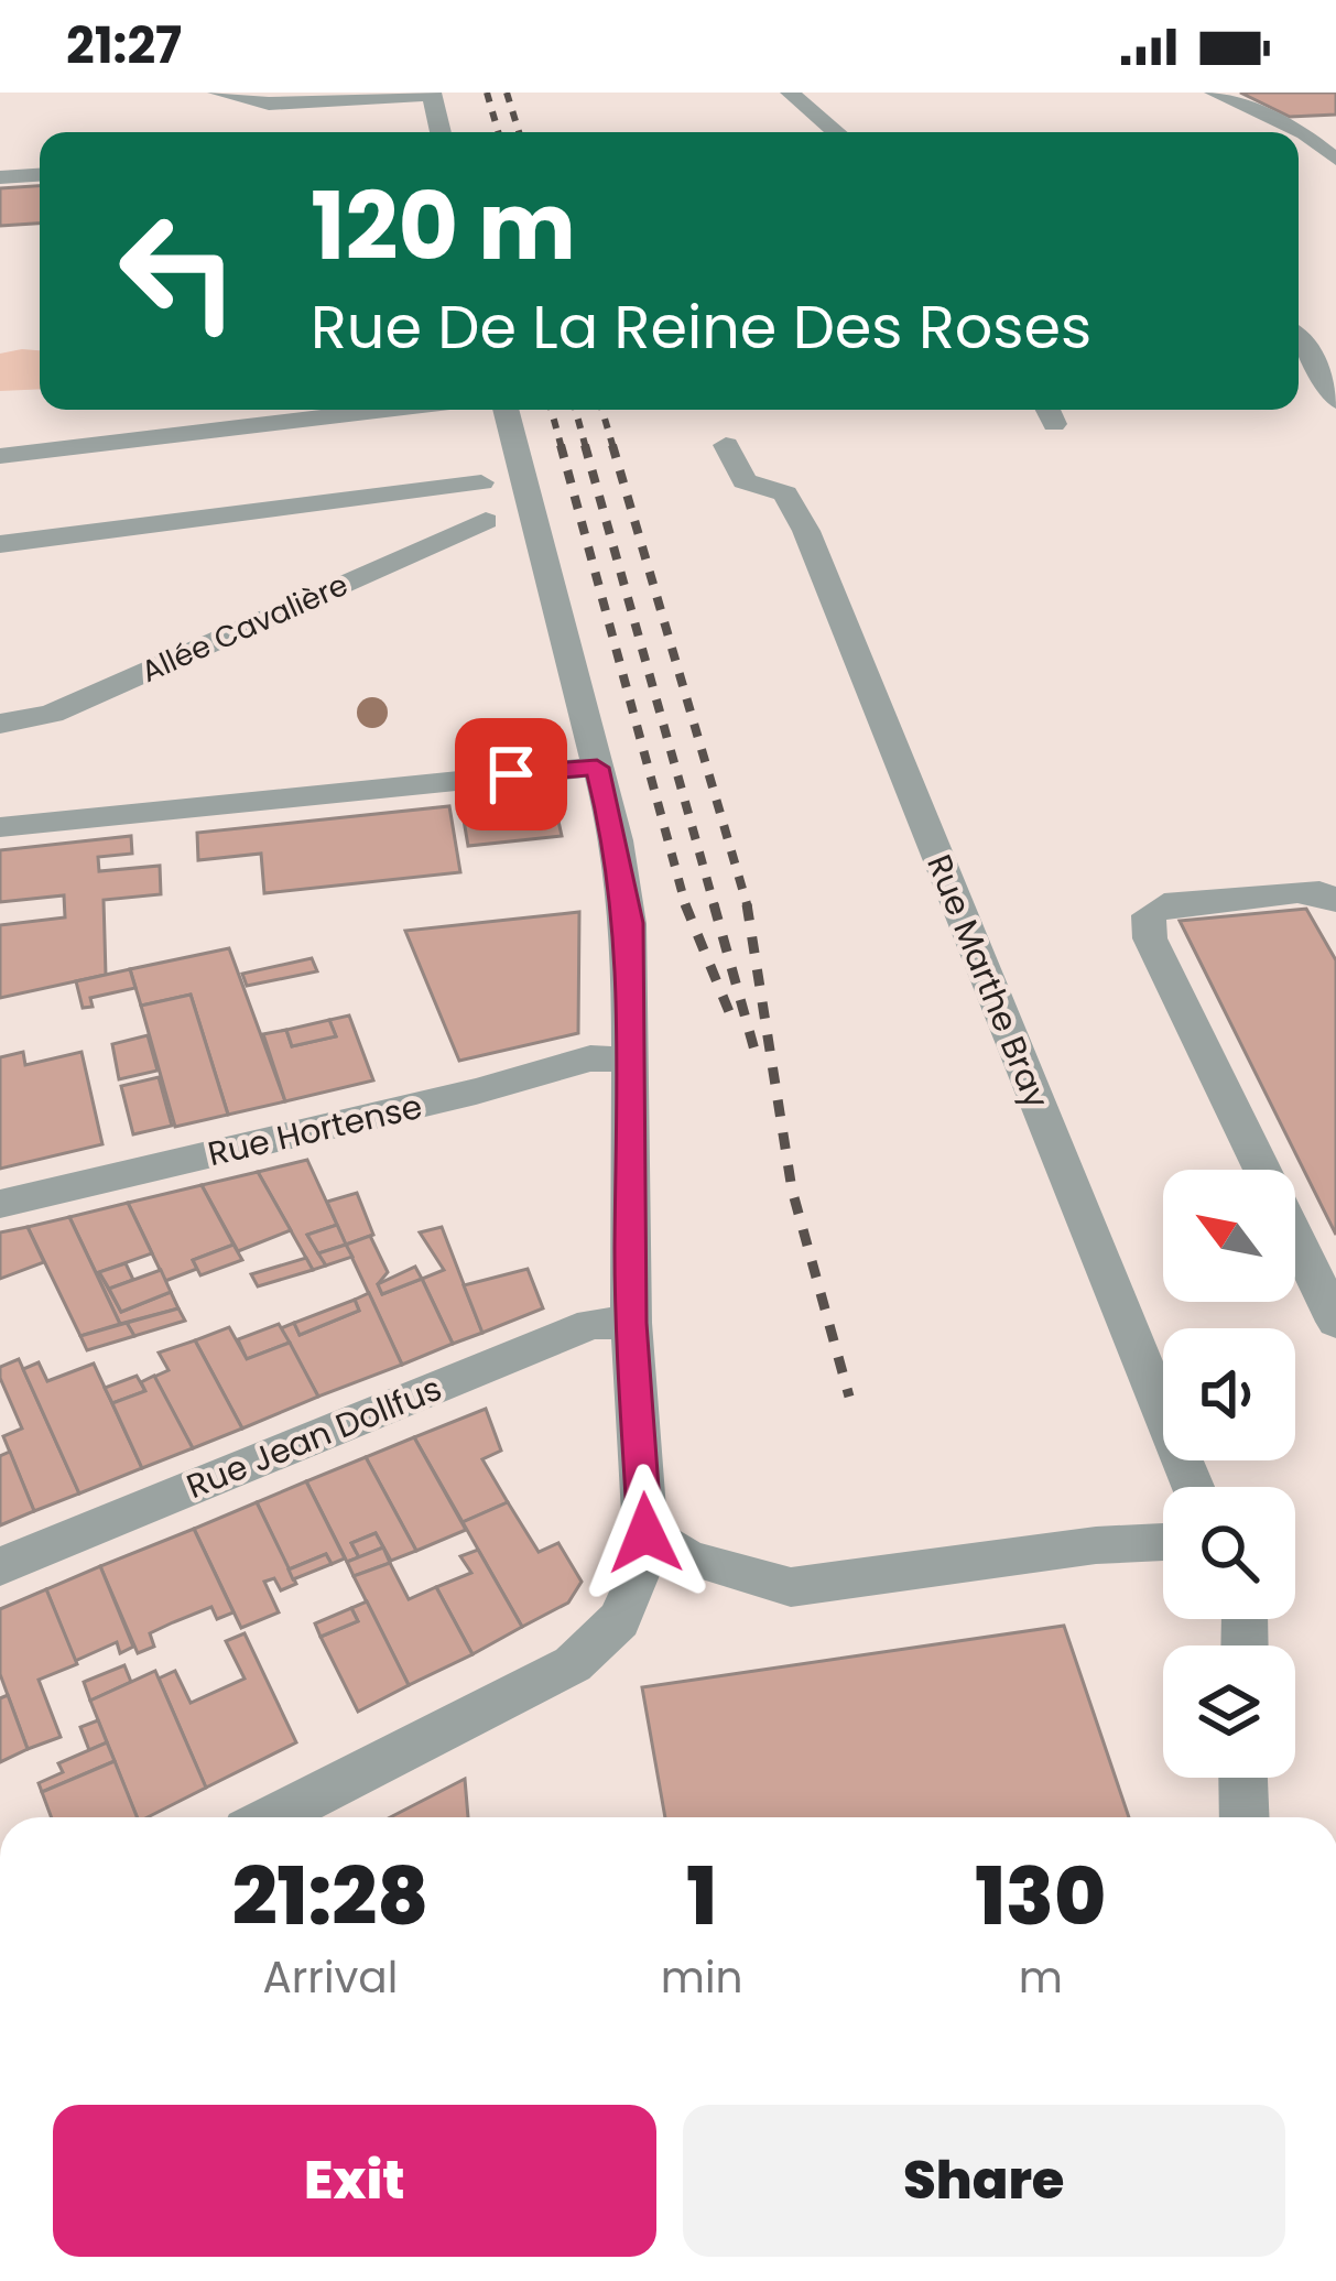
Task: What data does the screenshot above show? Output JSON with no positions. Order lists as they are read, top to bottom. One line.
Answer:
{"streets":{"street":["Allée Cavalière","Rue Marthe Bray","Rue Hortense","Rue Jean Dollfus"]},"north":"top left","page":{"status":"21:27","turn":["120 m","Rue De La Reine Des Roses"],"eta":["21:28","Arrival","1","min","130","m"],"buttons":["Exit","Share"]}}
